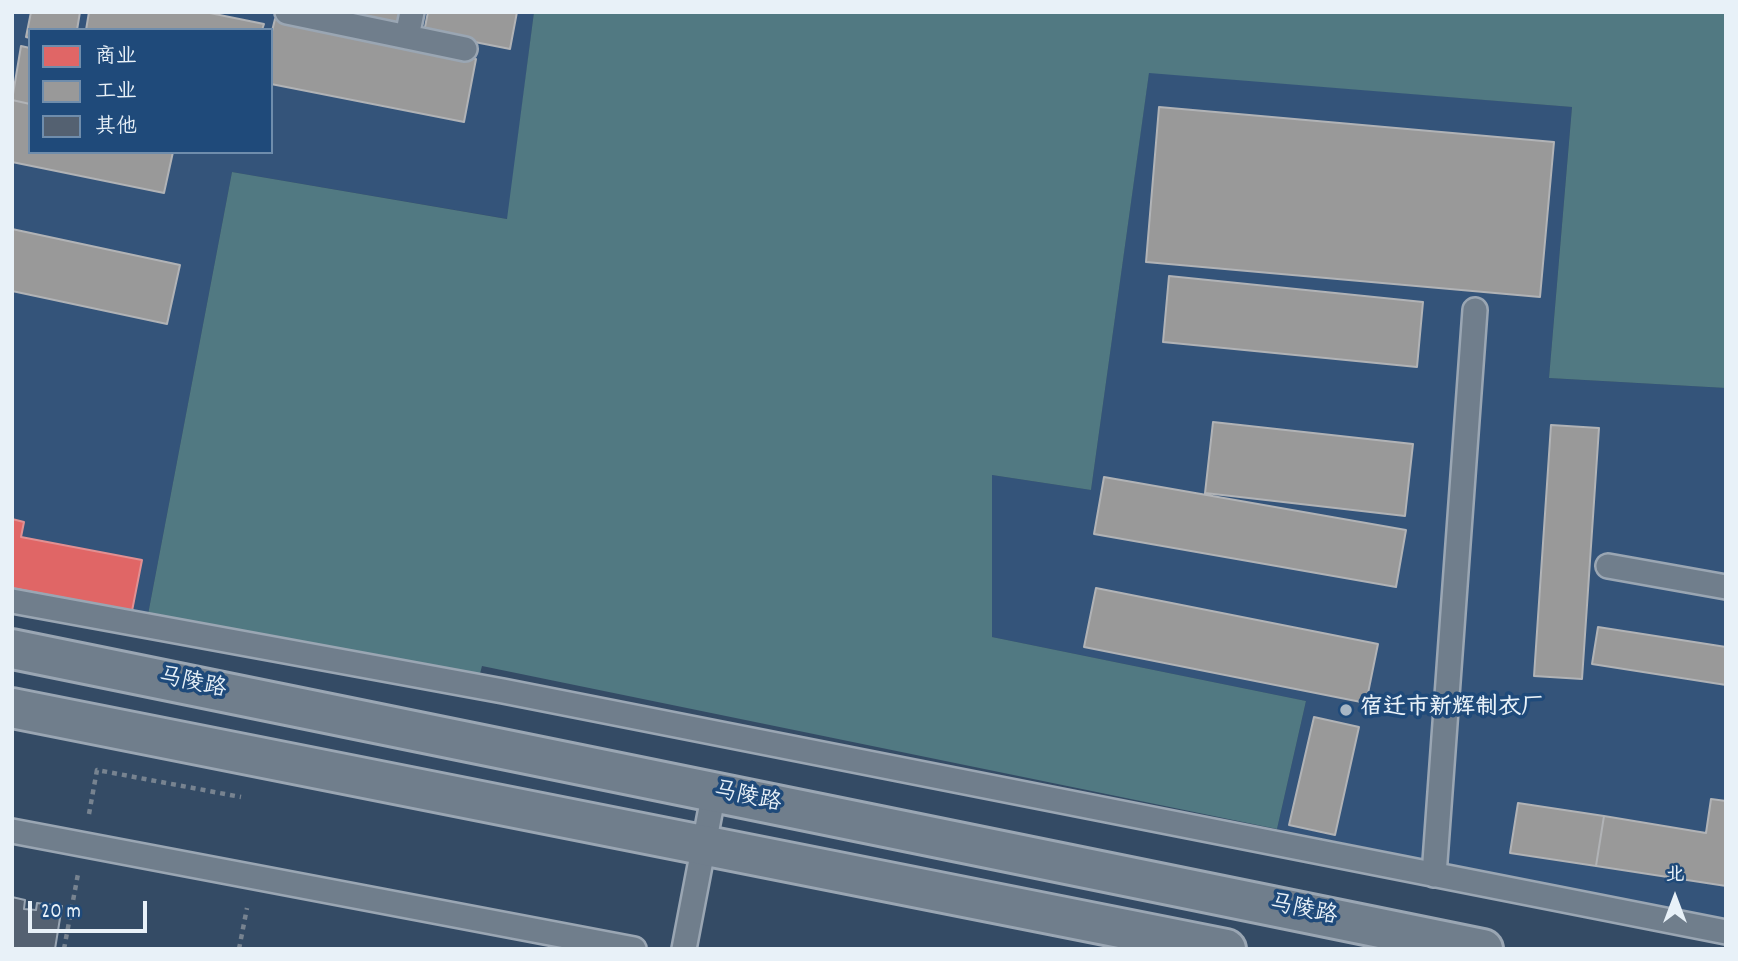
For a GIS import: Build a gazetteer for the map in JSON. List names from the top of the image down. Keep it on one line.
{"streets":{"street":["马陵路"]},"places":["宿迁市新辉制衣厂"],"legend":["商业","工业","其他"],"scale_bar":"20 m","north":"top"}
